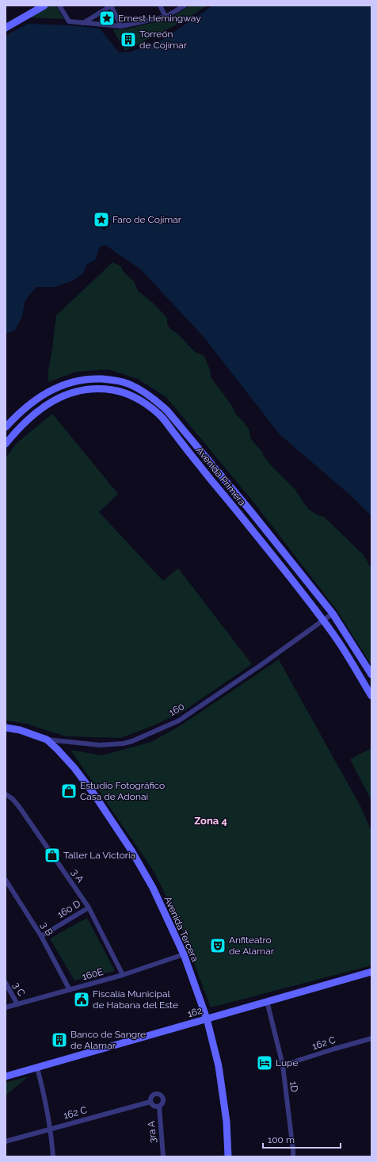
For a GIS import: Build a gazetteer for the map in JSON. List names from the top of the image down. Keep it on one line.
{"streets":{"street":["Avenida Primera","160","3 A","160 D","3 B","Avenida Tercera","160E","3 C","162","162 C","1D","3ra A"]},"crossings":[["Avenida Primera","160"],["160","Avenida Tercera"],["3 A","160 D"],["3 A","160E"],["160 D","3 B"],["3 B","160E"],["Avenida Tercera","160E"],["Avenida Tercera","162"],["160E","3 C"],["162","1D"],["162 C","1D"],["162 C","3ra A"]],"districts":["Zona 4"],"places":{"place":["Ernest Hemingway","Faro de Cojímar"],"building":["Torreón de Cojímar","Banco de Sangre de Alamar"],"shop":["Estudio Fotográfico Casa de Adonai","Taller La Victoria"],"theatre":["Anfiteatro de Alamar"],"public building":["Fiscalía Municipal de Habana del Este"],"hotel":["Lupe"]},"scale_bar":"100 m"}
